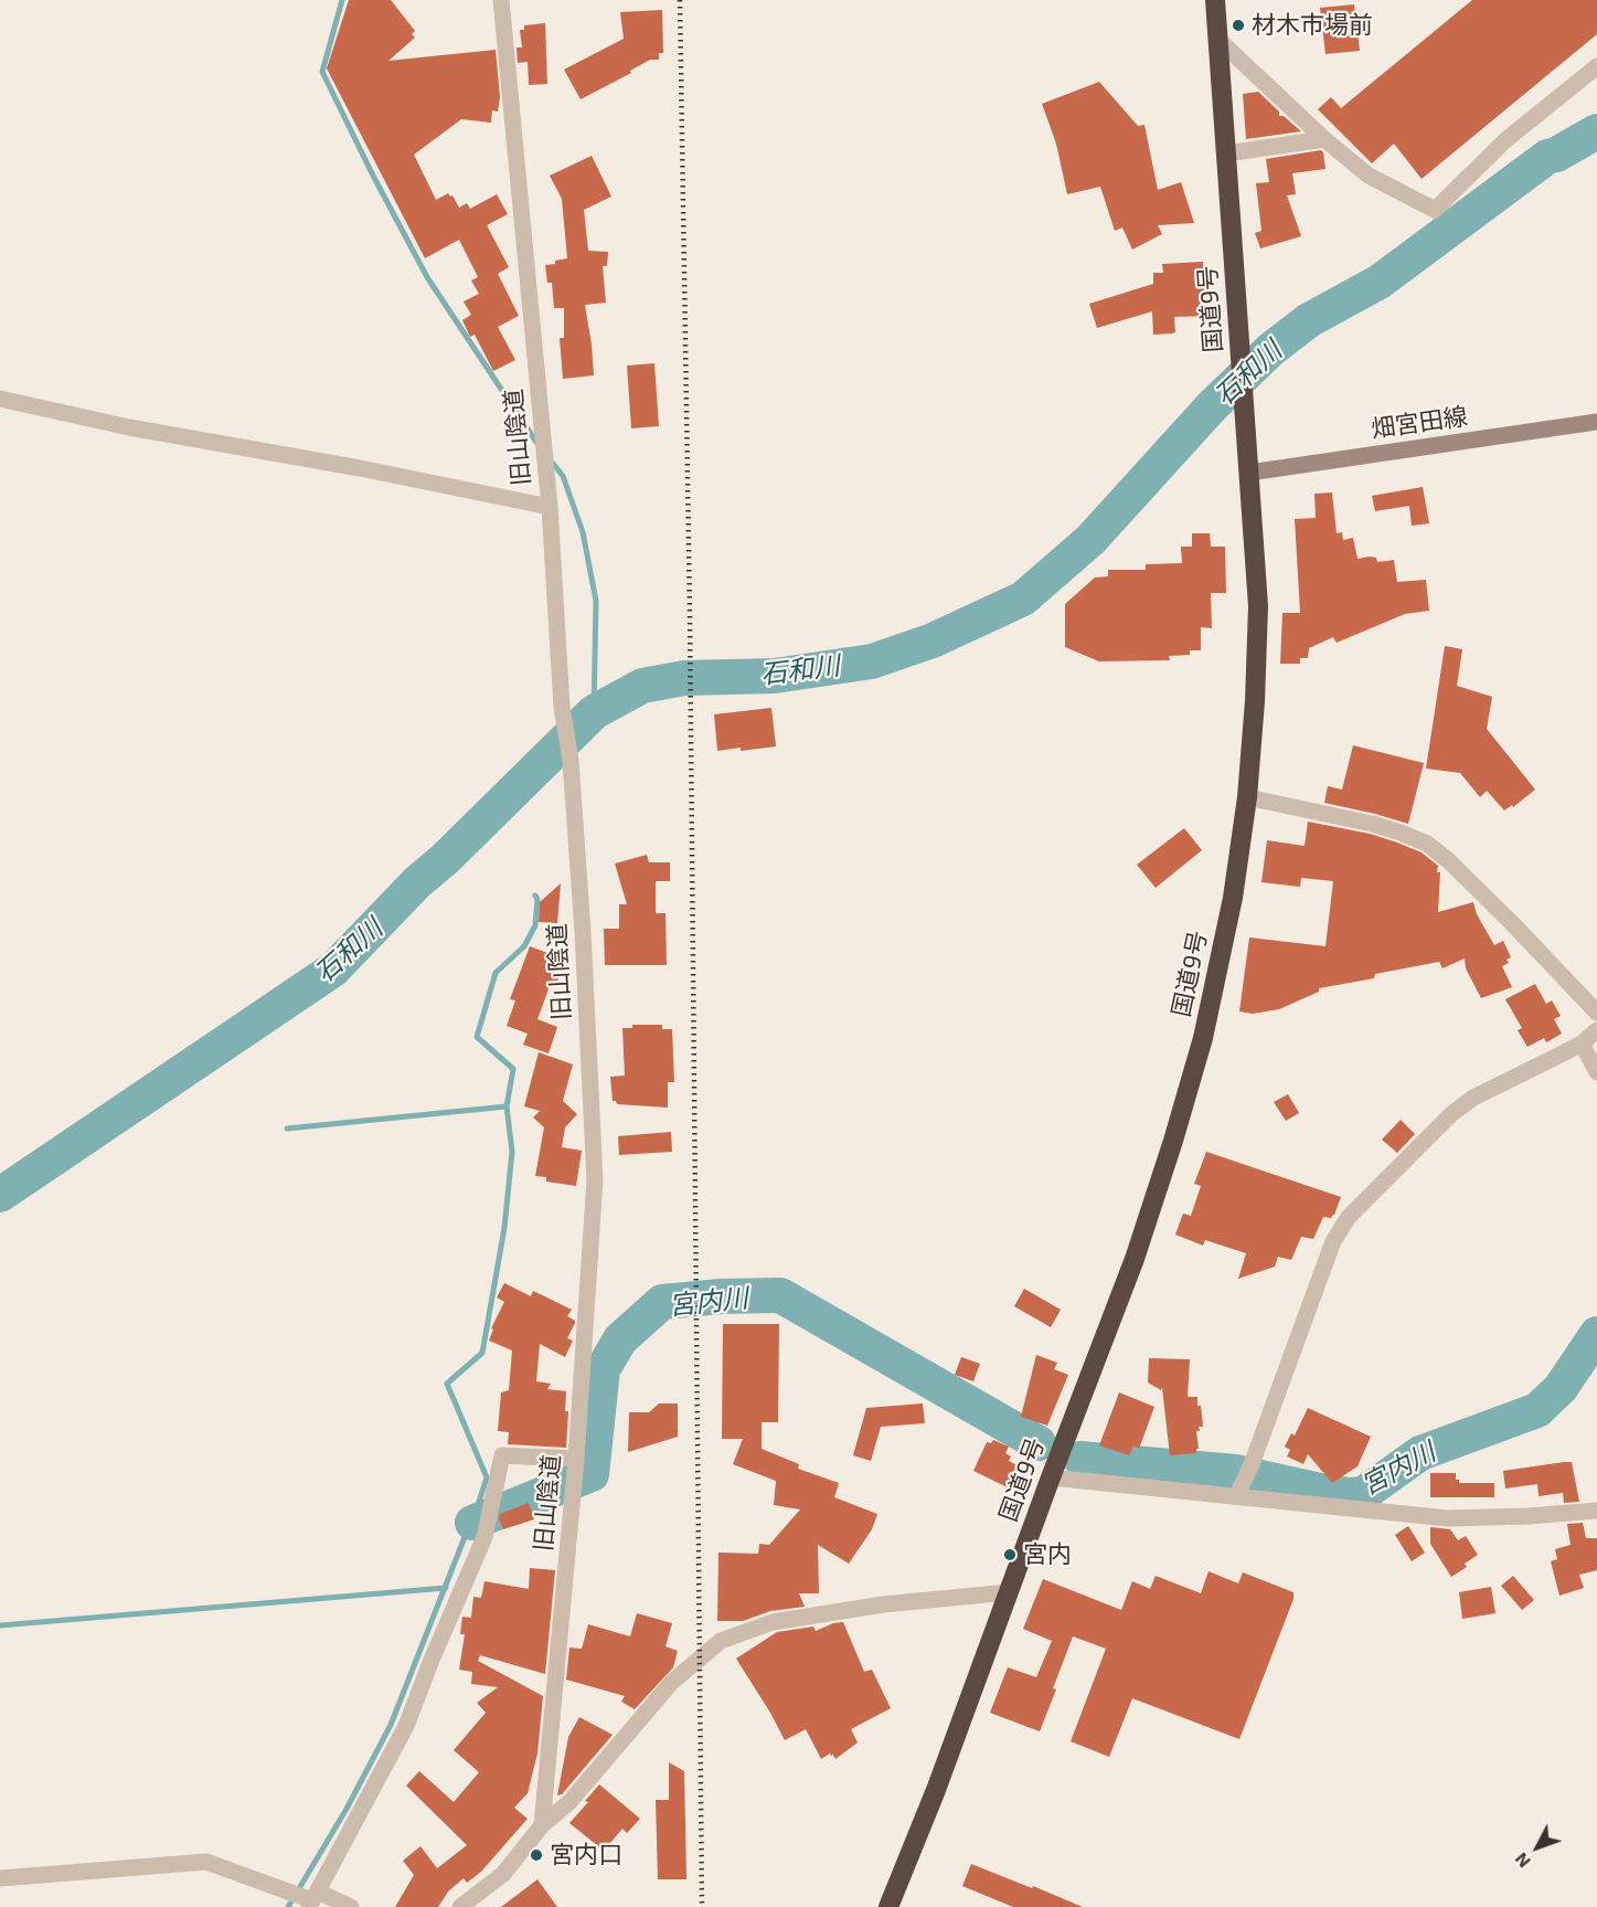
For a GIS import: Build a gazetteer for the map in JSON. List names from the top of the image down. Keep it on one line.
{"streets":{"highway":["国道9号"],"main road":["畑宮田線"],"street":["旧山陰道"]},"crossings":[["国道9号","畑宮田線"]],"water":["石和川","宮内川"],"places":["材木市場前","宮内","宮内口"],"north":"bottom left"}
